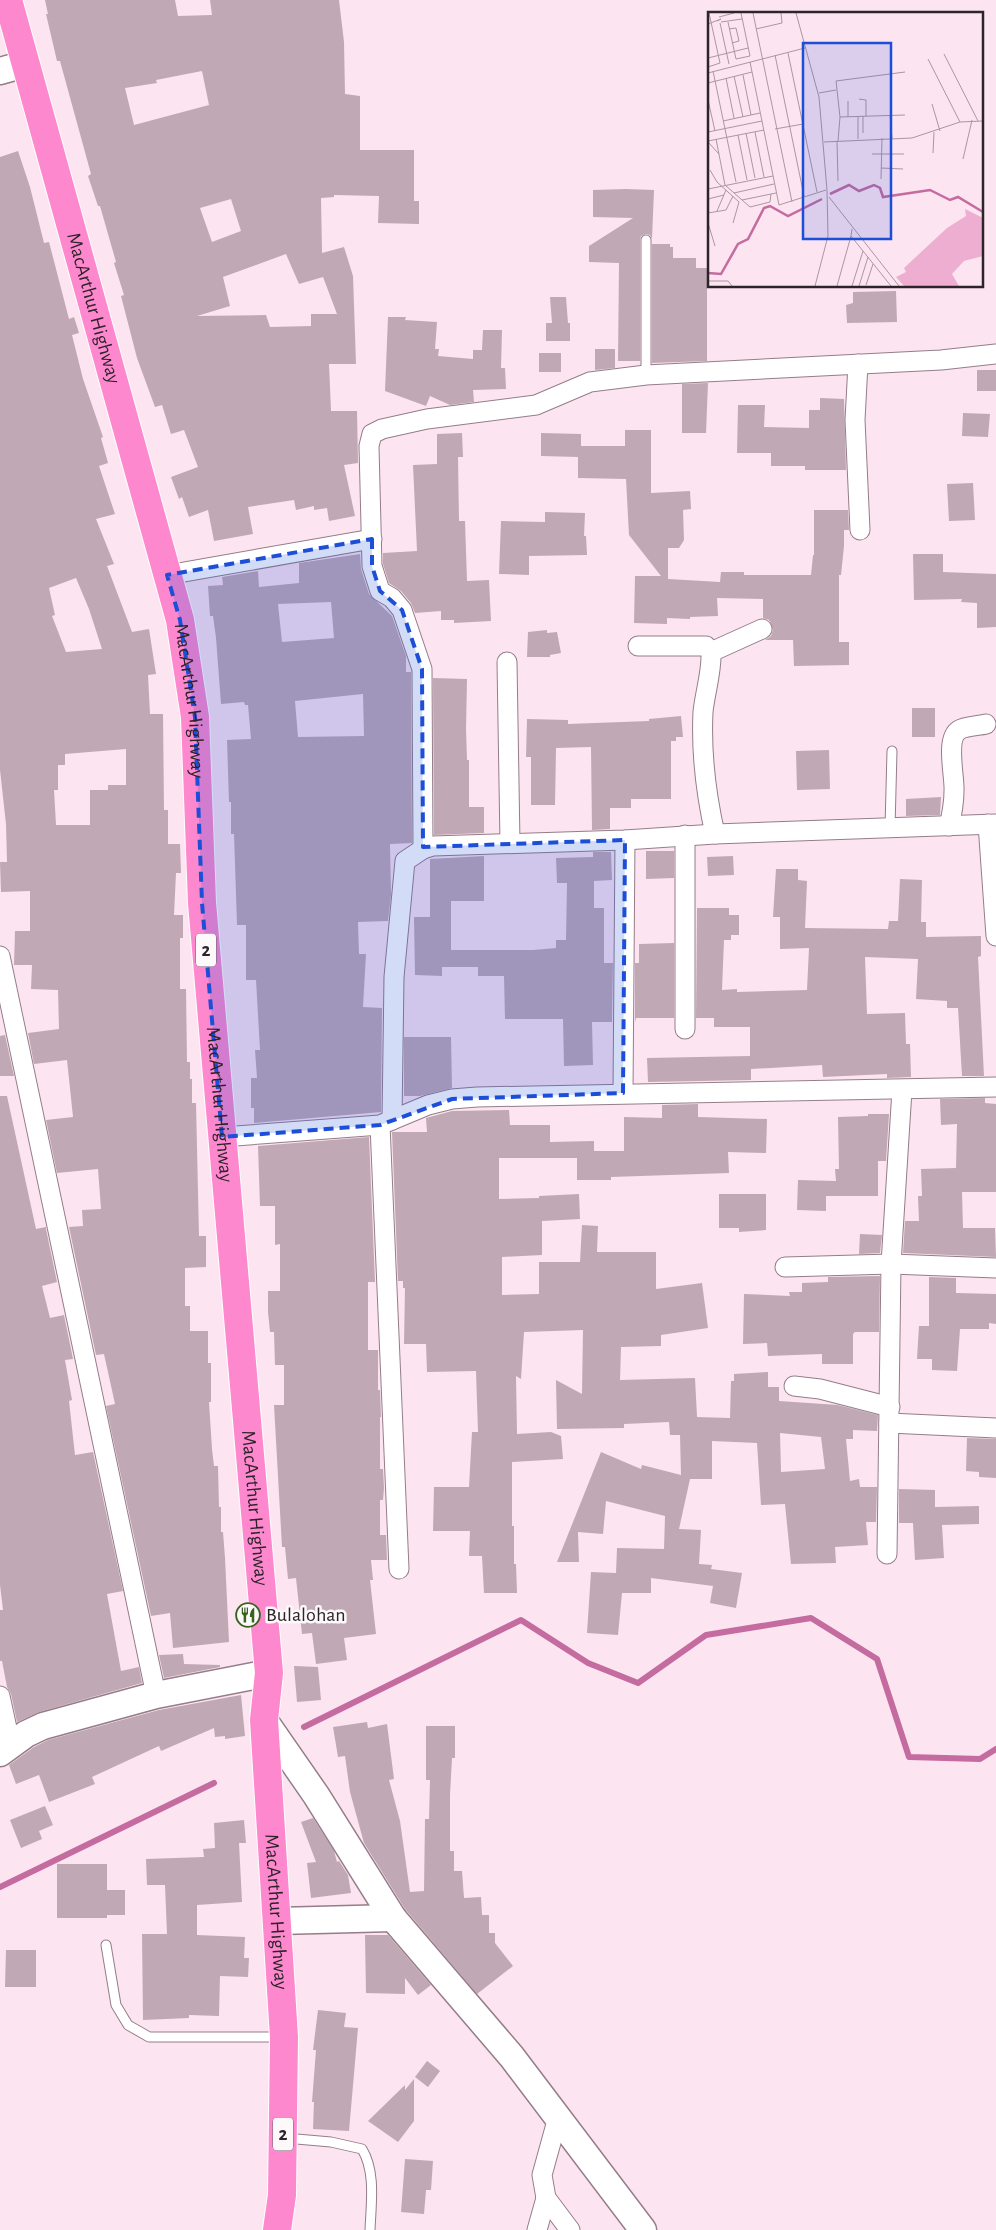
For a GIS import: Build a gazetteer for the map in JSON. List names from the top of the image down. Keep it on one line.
{"streets":{"highway":["MacArthur Highway","2"]},"places":{"restaurant":["Bulalohan"]}}
